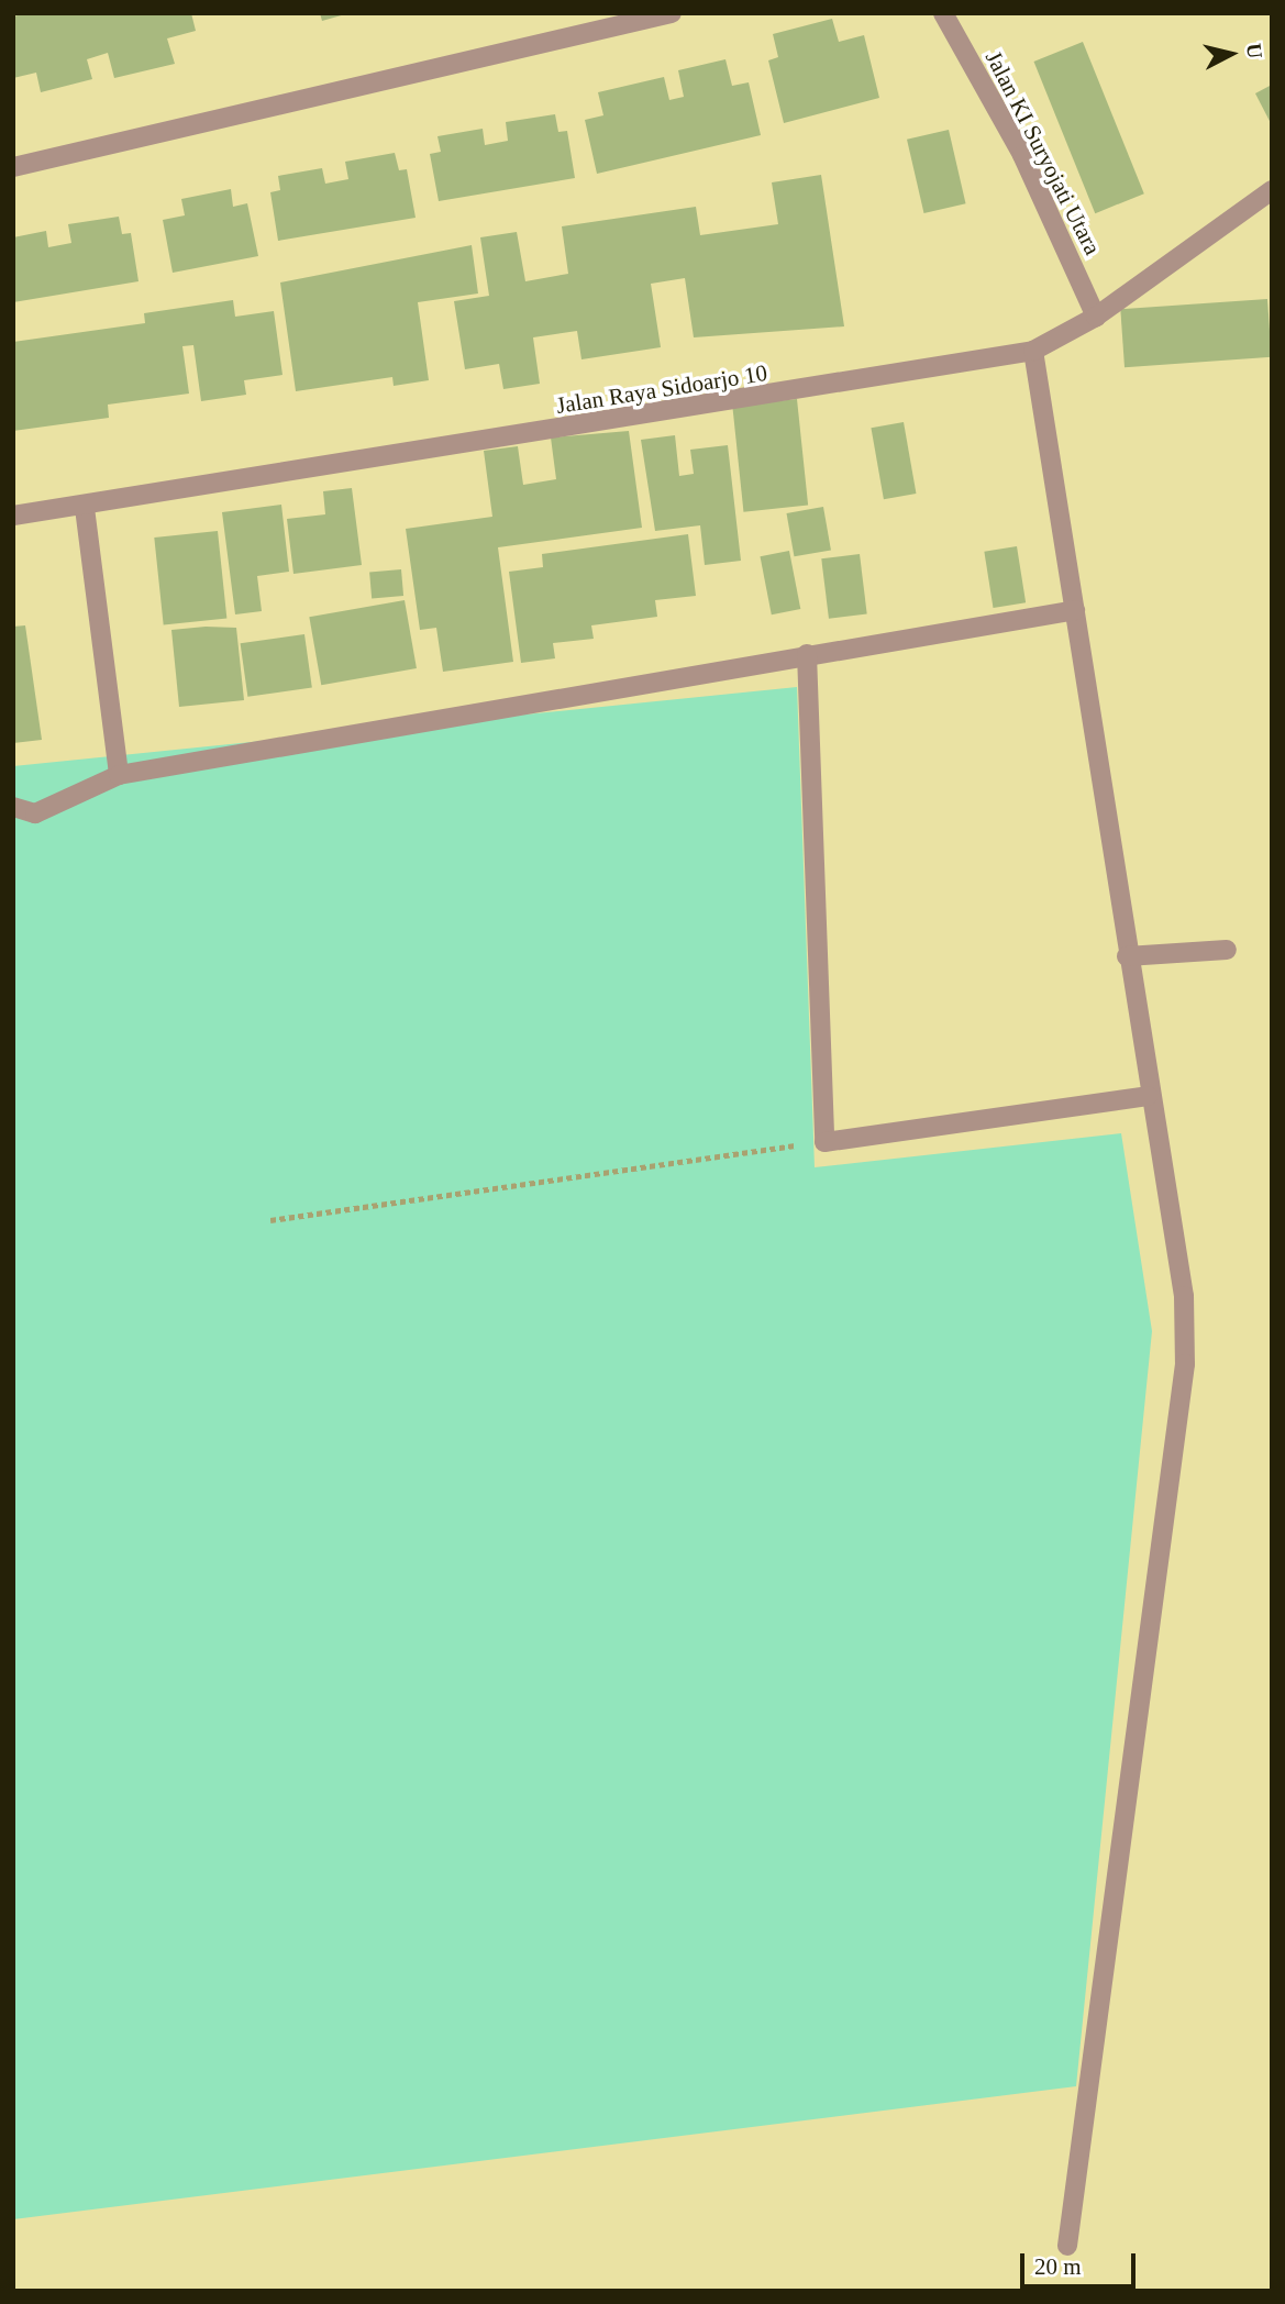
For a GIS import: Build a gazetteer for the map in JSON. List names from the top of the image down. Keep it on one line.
{"streets":{"street":["Jalan KI Suryojati Utara","Jalan Raya Sidoarjo 10"]},"crossings":[["Jalan KI Suryojati Utara","Jalan Raya Sidoarjo 10"]],"scale_bar":"20 m","north":"right"}
